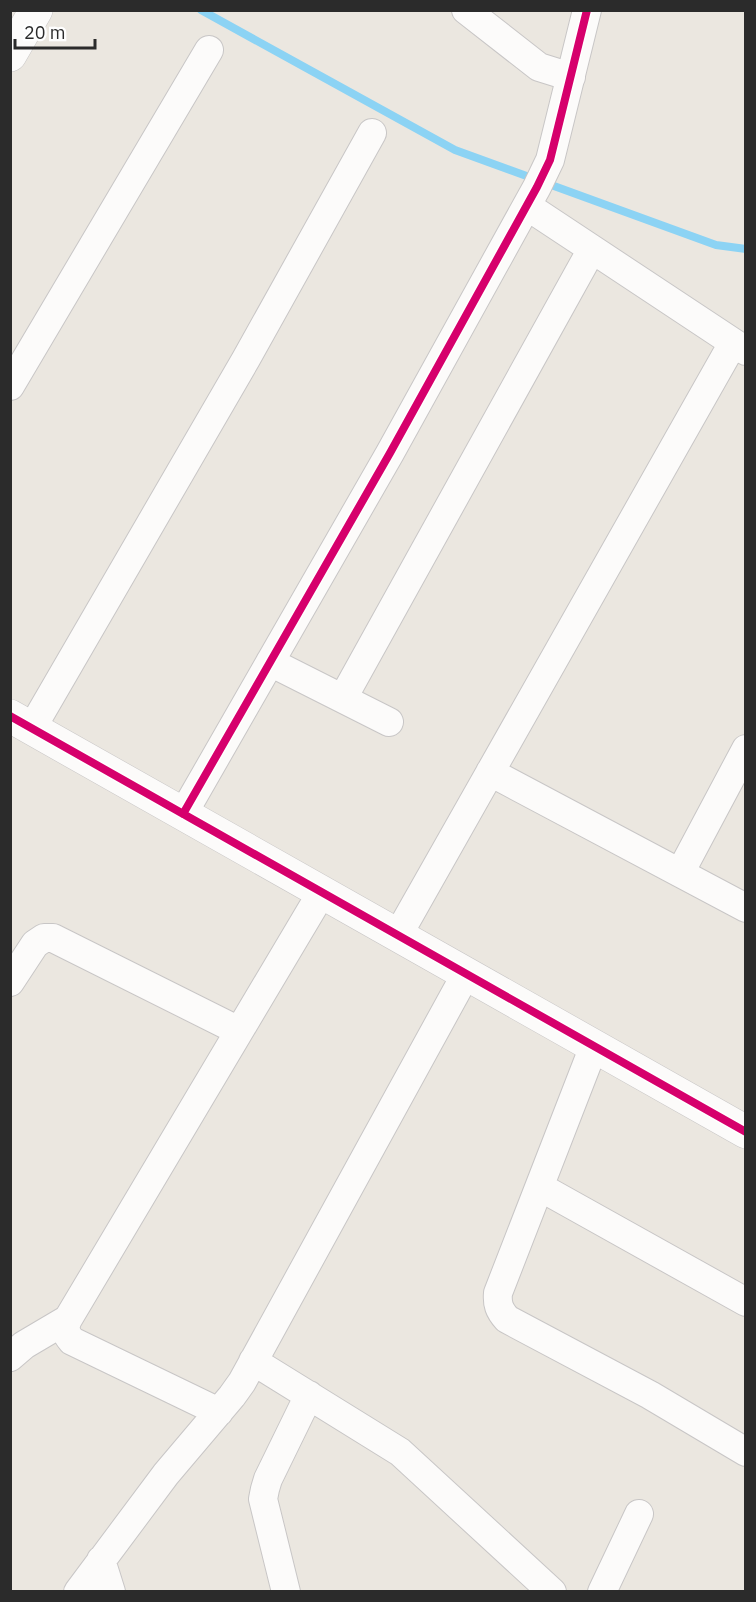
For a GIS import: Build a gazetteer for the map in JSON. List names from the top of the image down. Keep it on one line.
{"scale_bar":"20 m"}
